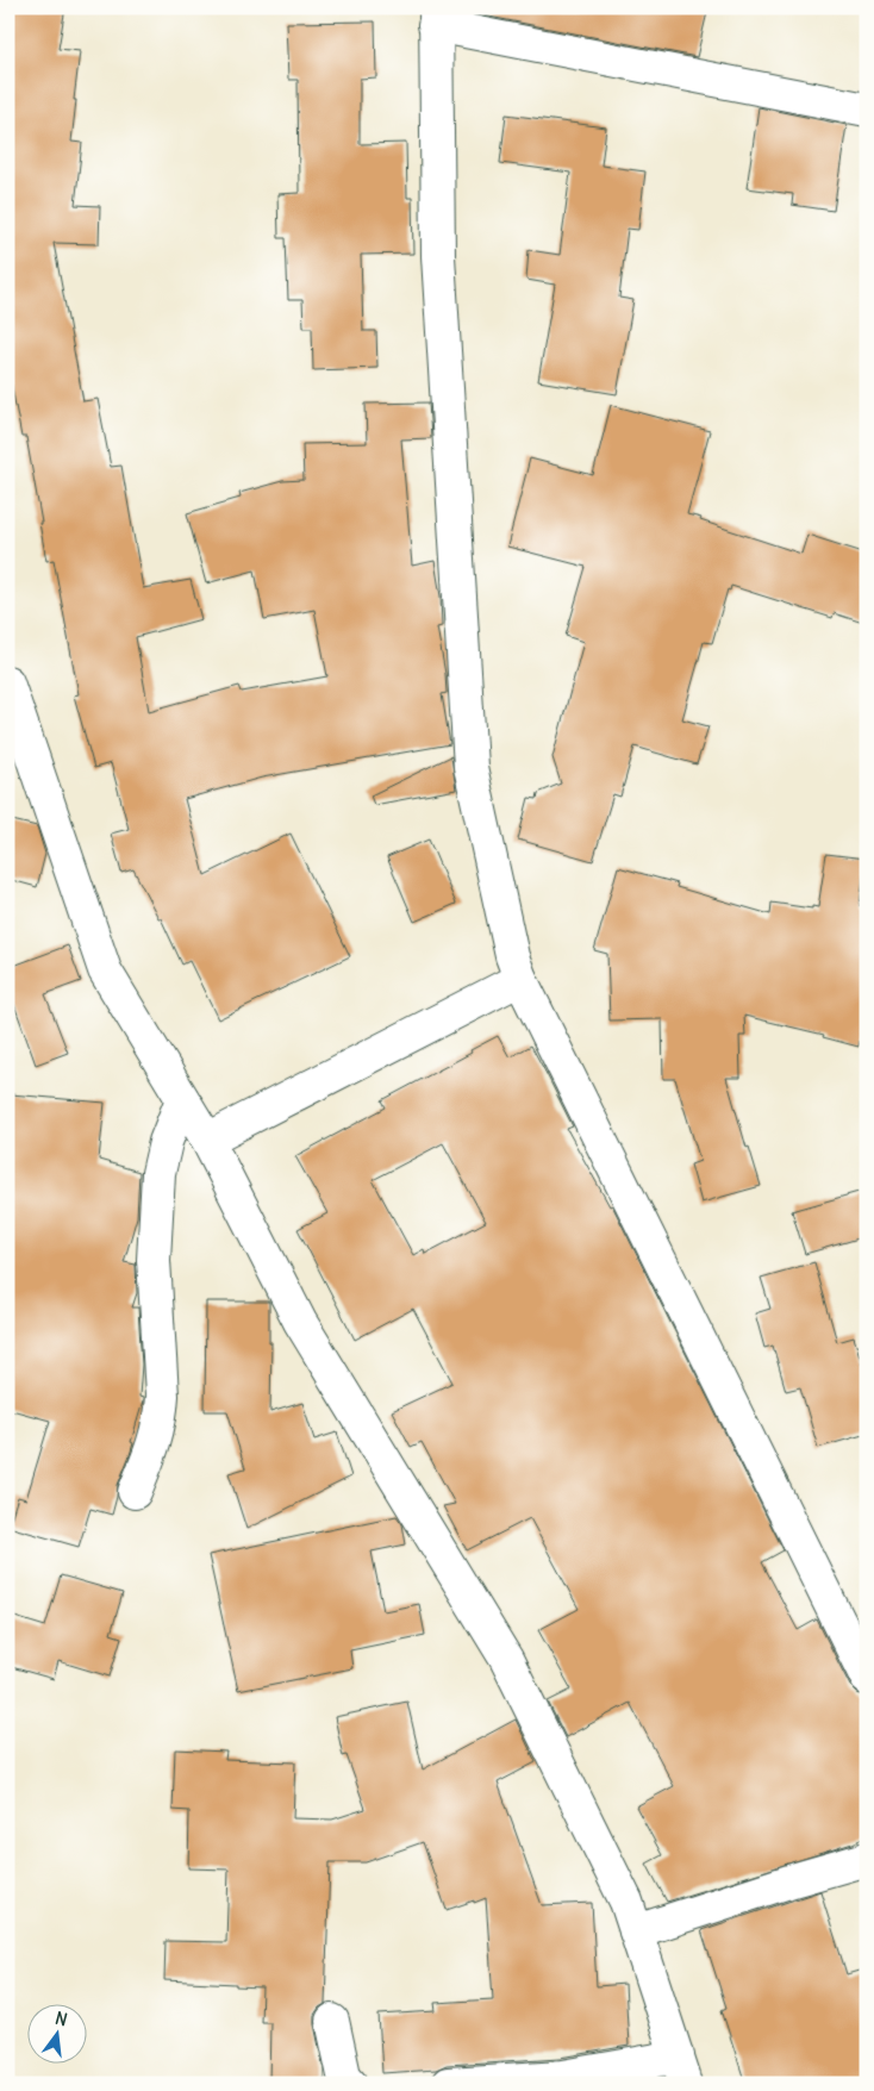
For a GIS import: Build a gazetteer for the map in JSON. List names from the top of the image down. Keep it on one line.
{"north":"top"}
